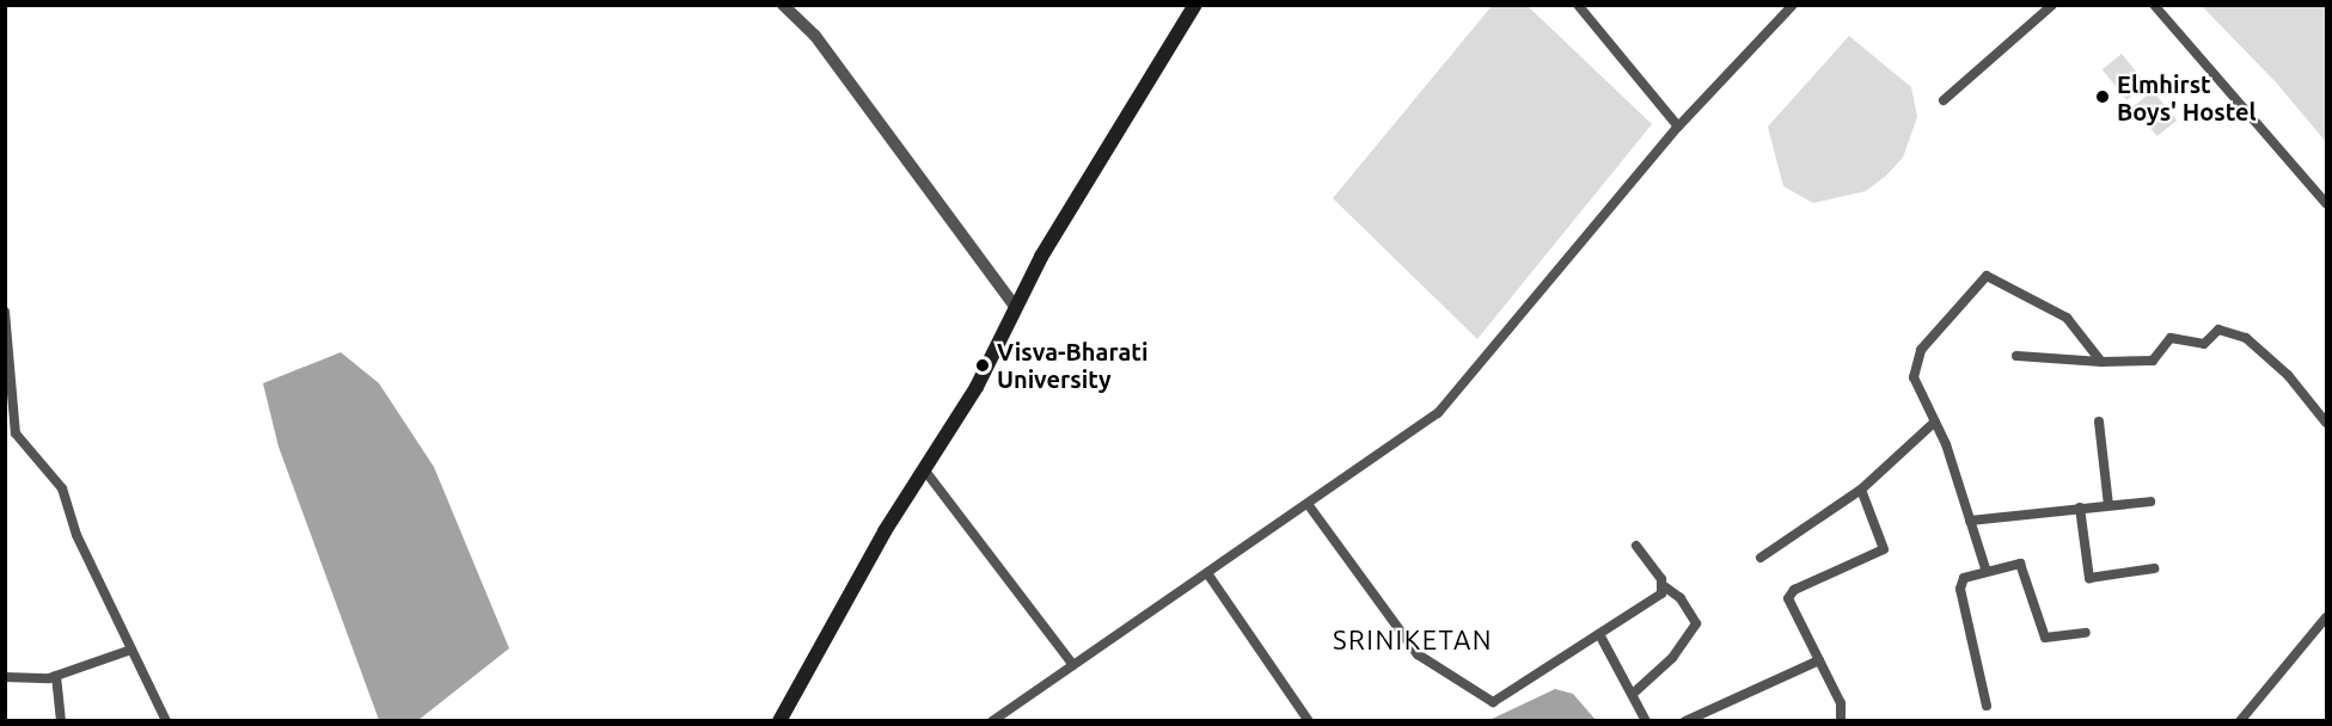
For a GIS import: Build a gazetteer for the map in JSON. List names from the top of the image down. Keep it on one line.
{"districts":["SRINIKETAN"],"places":["Elmhirst Boys' Hostel","Visva-Bharati University"]}
